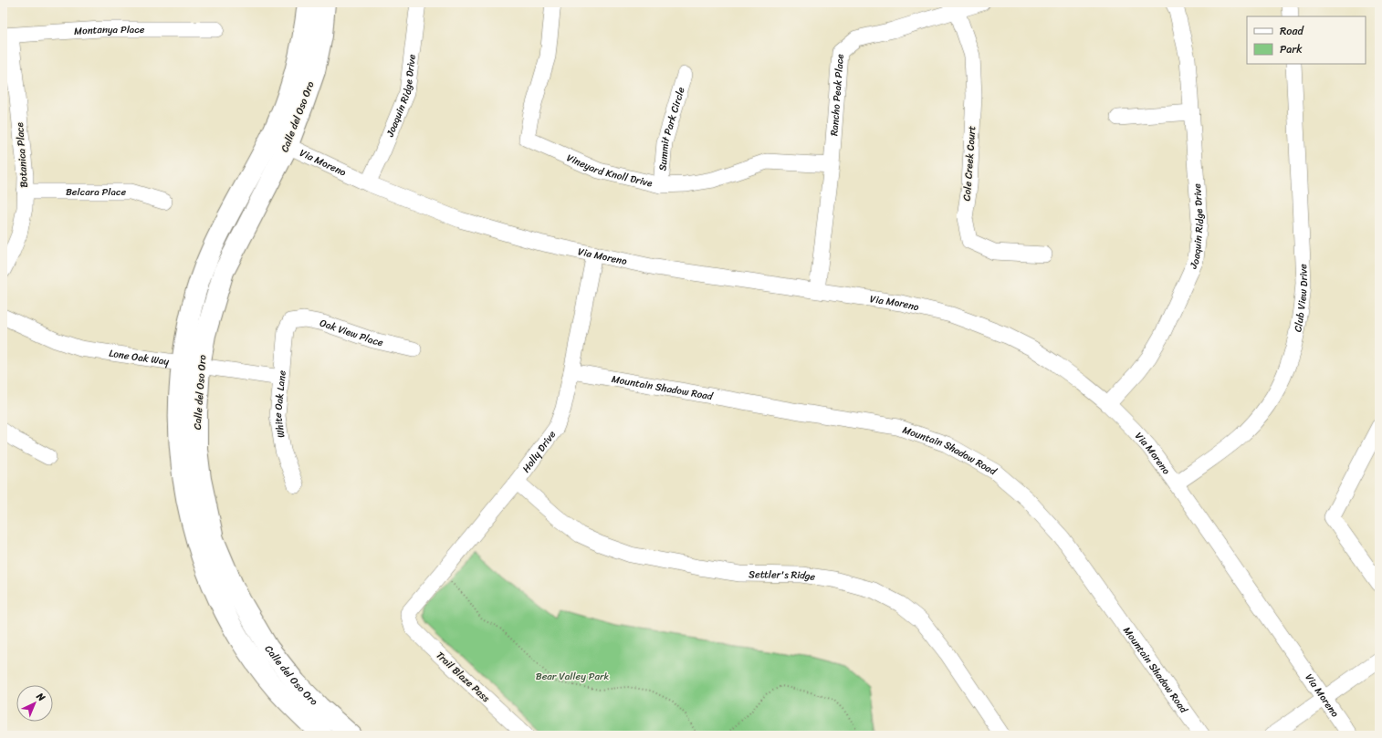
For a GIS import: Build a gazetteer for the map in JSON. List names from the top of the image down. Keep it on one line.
{"streets":{"main road":["Calle del Oso Oro"],"street":["Montanya Place","Joaquin Ridge Drive","Rancho Peak Place","Summit Park Circle","Botanica Place","Via Moreno","Cole Creek Court","Vineyard Knoll Drive","Belcara Place","Club View Drive","Oak View Place","Lone Oak Way","Mountain Shadow Road","White Oak Lane","Holly Drive","Settler's Ridge","Trail Blaze Pass"]},"crossings":[["Montanya Place","Botanica Place"],["Joaquin Ridge Drive","Via Moreno"],["Rancho Peak Place","Via Moreno"],["Rancho Peak Place","Cole Creek Court"],["Rancho Peak Place","Vineyard Knoll Drive"],["Calle del Oso Oro","Via Moreno"],["Calle del Oso Oro","Lone Oak Way"],["Summit Park Circle","Vineyard Knoll Drive"],["Botanica Place","Belcara Place"],["Via Moreno","Club View Drive"],["Via Moreno","Holly Drive"],["Oak View Place","White Oak Lane"],["Lone Oak Way","White Oak Lane"],["Mountain Shadow Road","Holly Drive"],["Holly Drive","Settler's Ridge"],["Holly Drive","Trail Blaze Pass"]],"parks":["Bear Valley Park"],"legend":["Road","Park"],"north":"top right"}
